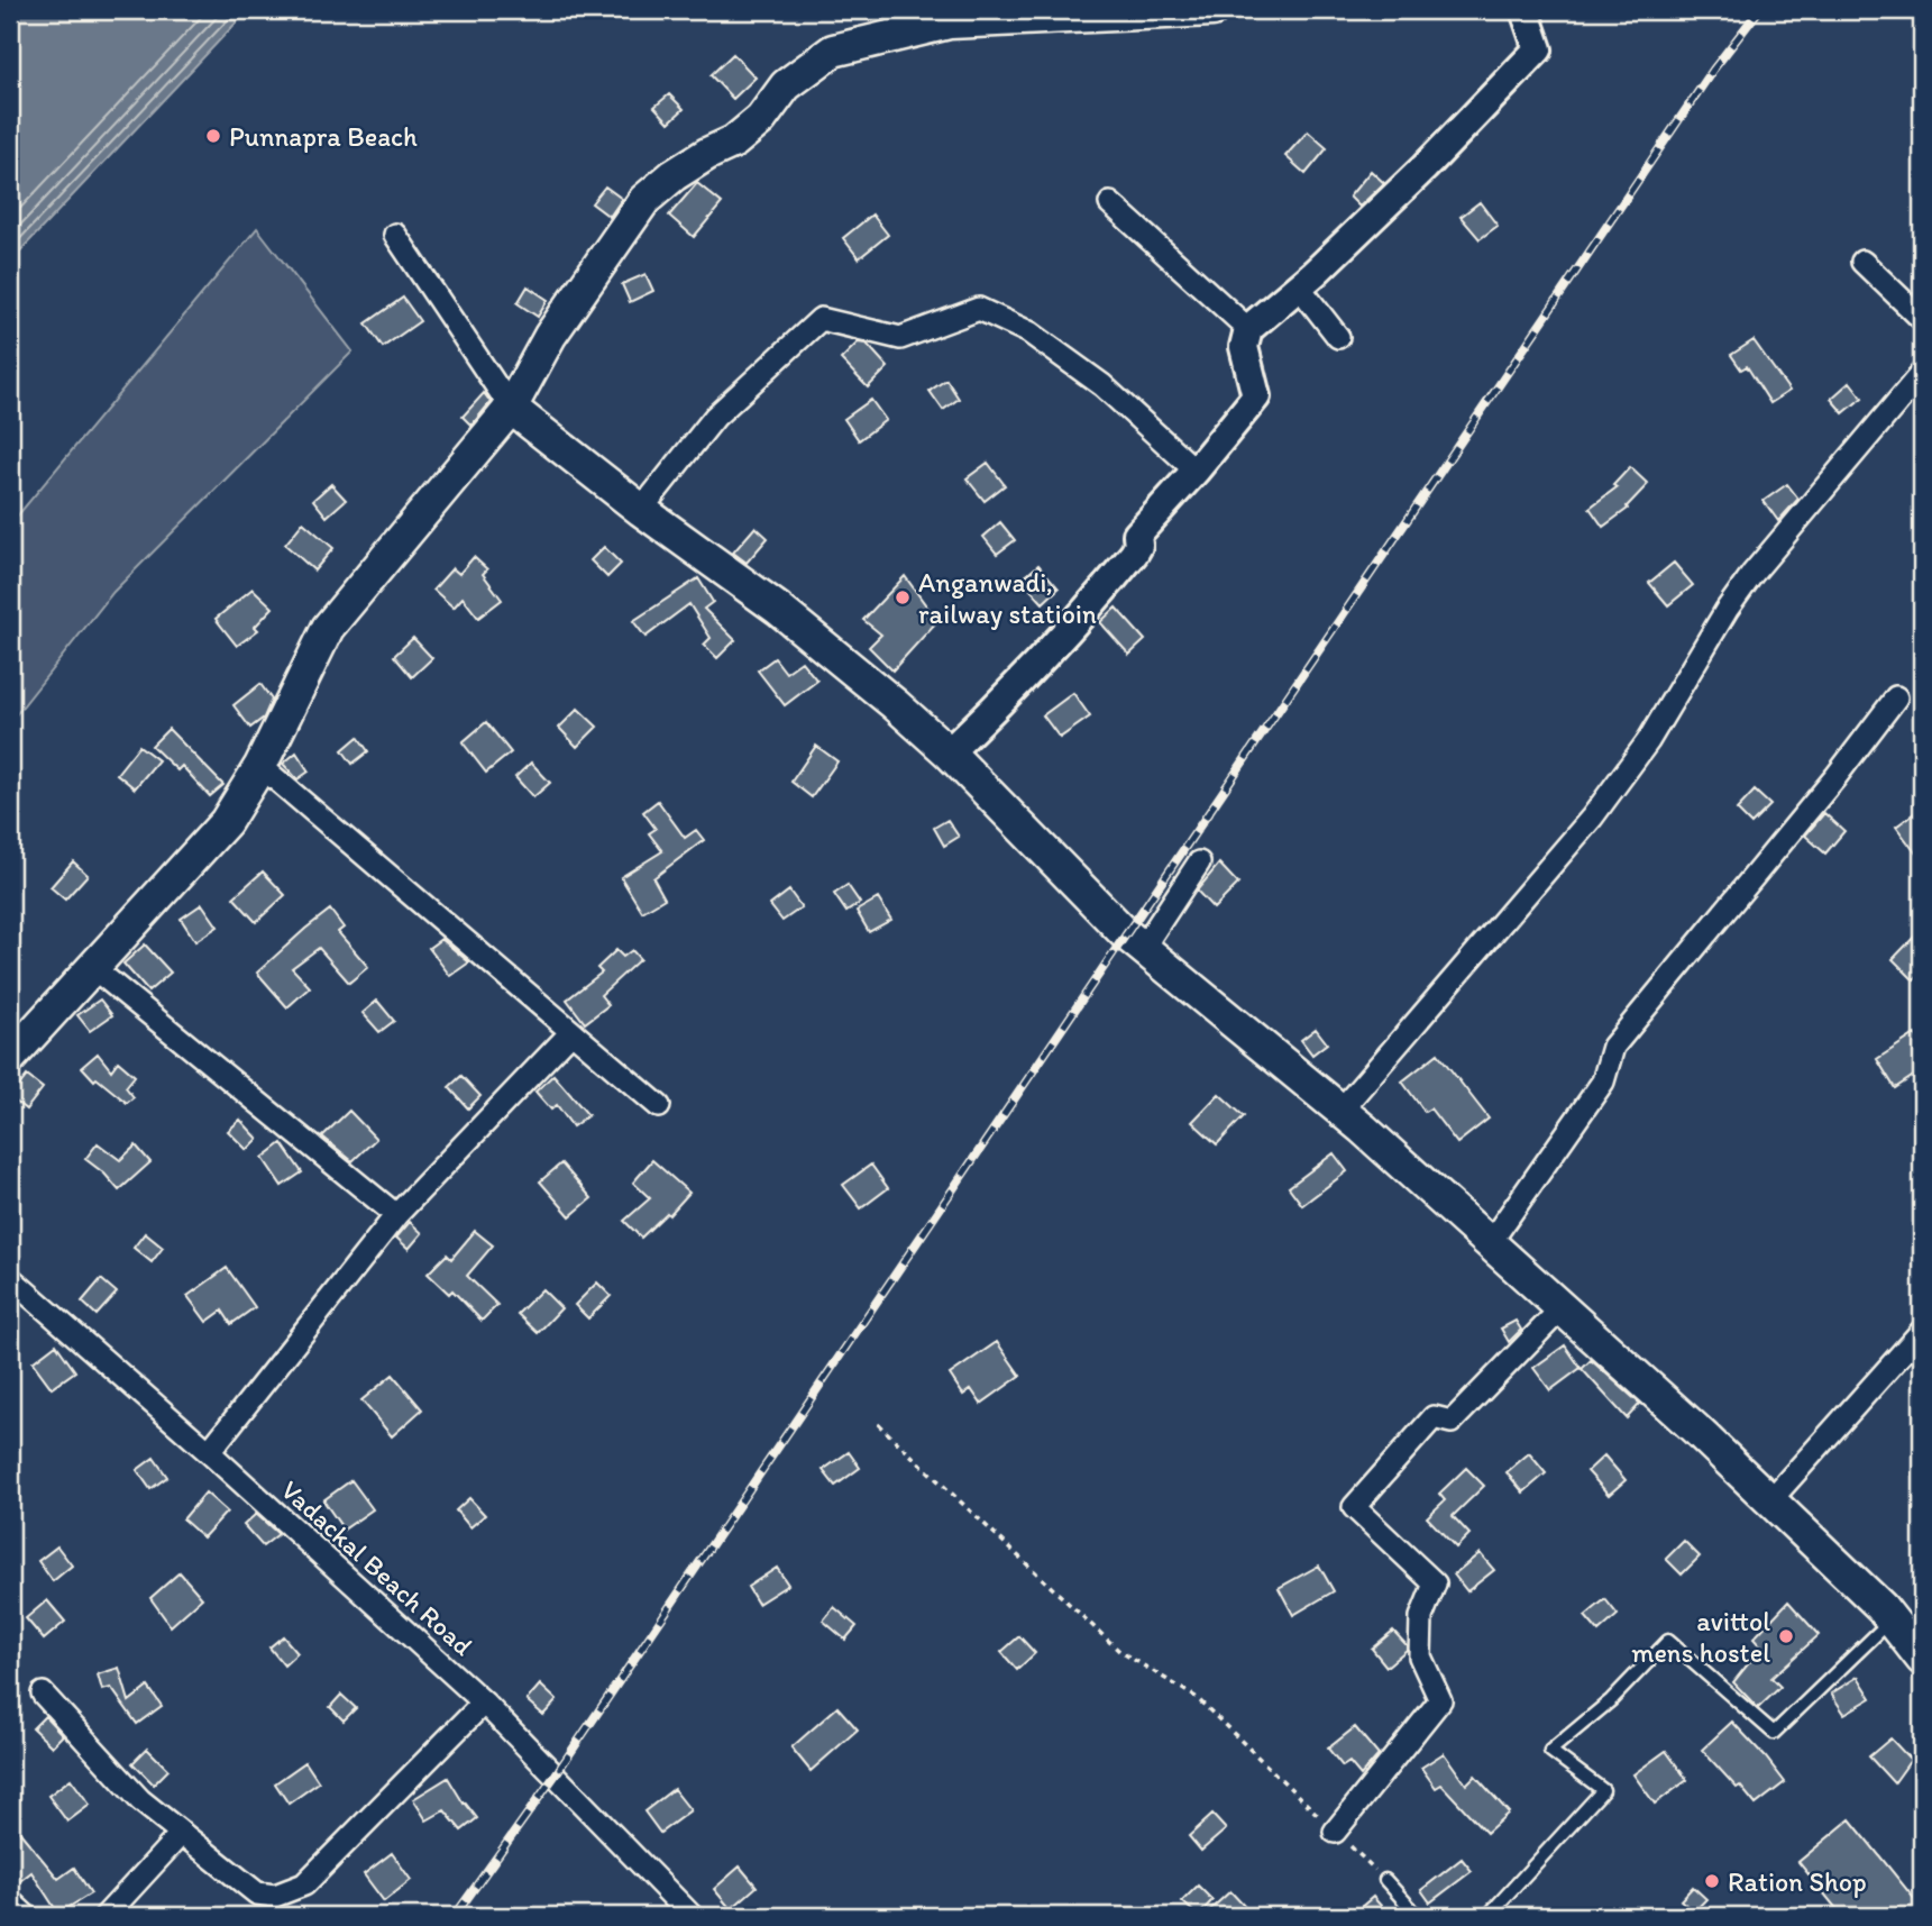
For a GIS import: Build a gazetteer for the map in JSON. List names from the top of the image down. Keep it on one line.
{"streets":{"street":["Vadackal Beach Road"]},"places":["Punnapra Beach","Anganwadi, railway statioin","avittol mens hostel","Ration Shop"]}
